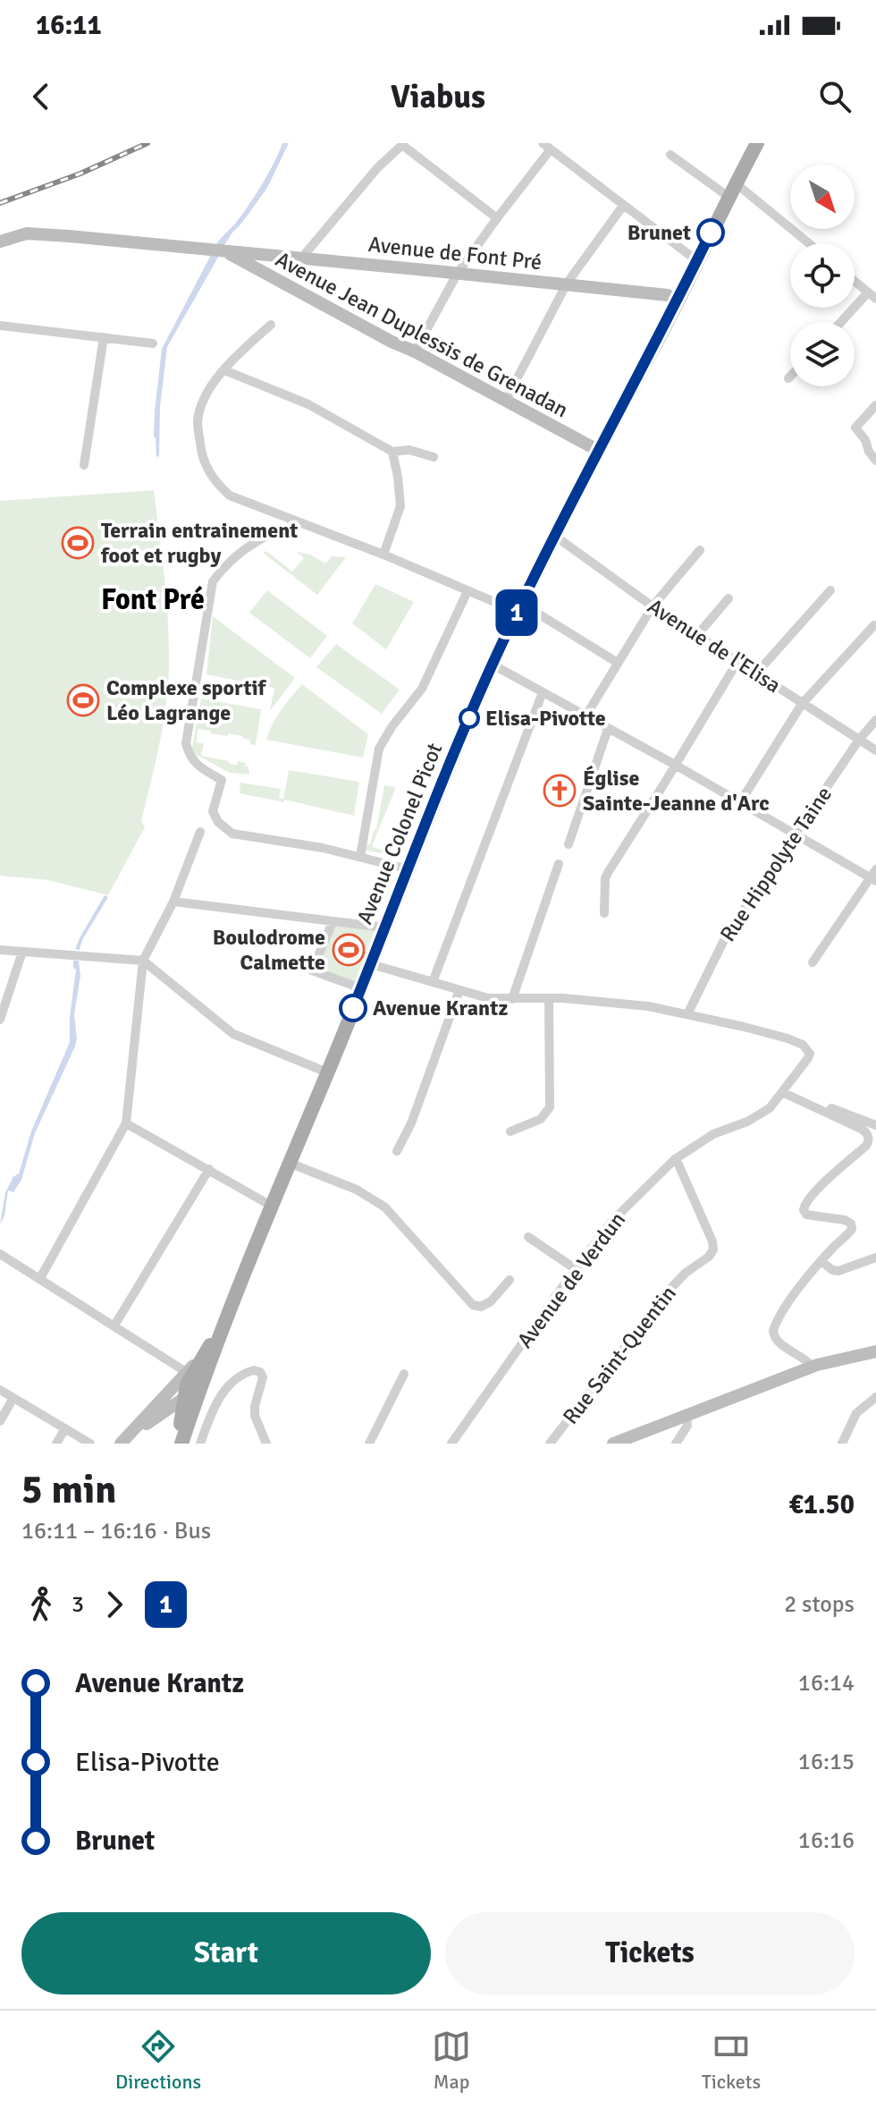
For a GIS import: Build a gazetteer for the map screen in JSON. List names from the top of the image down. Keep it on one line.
{"streets":{"main road":["Avenue de Font Pré","Avenue Jean Duplessis de Grenadan","Avenue Colonel Picot"],"street":["Avenue de l'Elisa","Rue Hippolyte Taine","Avenue de Verdun","Rue Saint-Quentin"]},"crossings":[["Avenue de Font Pré","Avenue Jean Duplessis de Grenadan"],["Avenue de Font Pré","Avenue Colonel Picot"],["Avenue Jean Duplessis de Grenadan","Avenue Colonel Picot"],["Avenue de l'Elisa","Avenue Colonel Picot"],["Avenue de l'Elisa","Rue Hippolyte Taine"],["Rue Hippolyte Taine","Avenue de Verdun"],["Avenue de Verdun","Rue Saint-Quentin"]],"districts":["Font Pré"],"places":{"other":["Brunet","Elisa-Pivotte","Avenue Krantz"],"sports":["Terrain entrainement foot et rugby","Complexe sportif Léo Lagrange","Boulodrome Calmette"],"church":["Église Sainte-Jeanne d'Arc"]},"lines":["bus line 1"],"north":"bottom right","page":{"status":"16:11","header":"Viabus","on_map":"1","heading":["5 min","16:11 – 16:16 · Bus","€1.50"],"legs":["3","1","2 stops"],"list":[{"name":"Avenue Krantz","value":"16:14"},{"name":"Elisa-Pivotte","value":"16:15"},{"name":"Brunet","value":"16:16"}],"buttons":["Start","Tickets"],"tabs":["Directions","Map","Tickets"]}}
